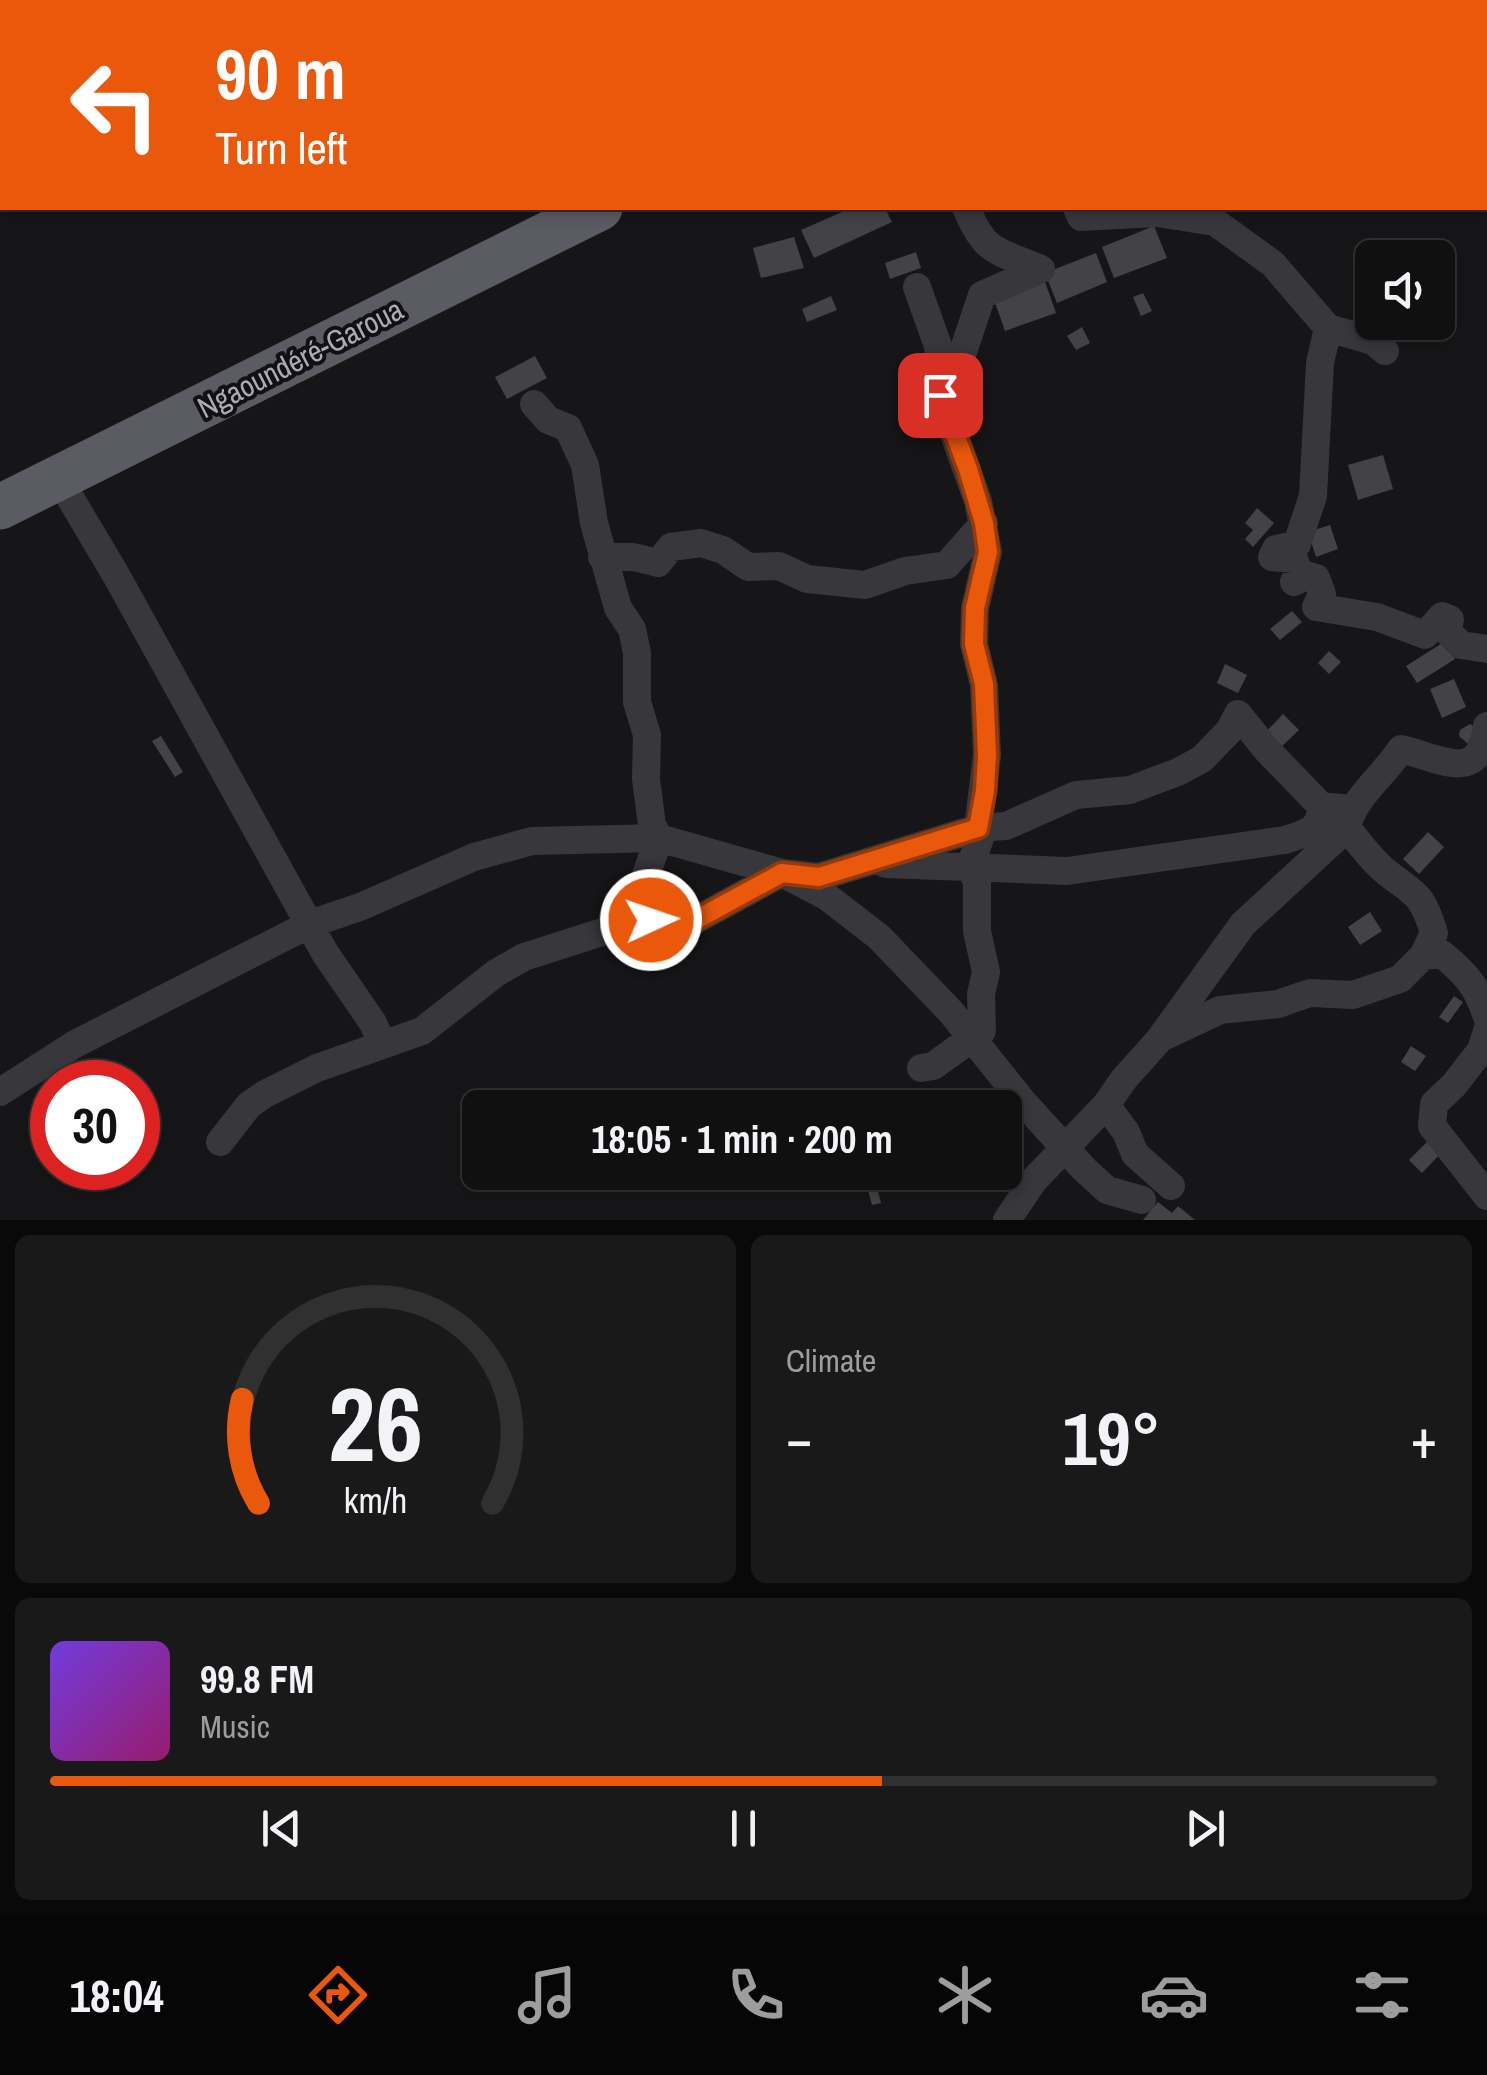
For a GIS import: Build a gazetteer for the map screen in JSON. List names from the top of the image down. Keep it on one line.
{"streets":{"highway":["Ngaoundéré-Garoua"]},"page":{"turn":["90 m","Turn left"],"limit":"30","trip":"18:05 · 1 min · 200 m","tile":"Climate","heat":["−","19°","+"],"song":["99.8 FM","Music"],"tabs":"18:04","gauge":["26","km/h"]}}
